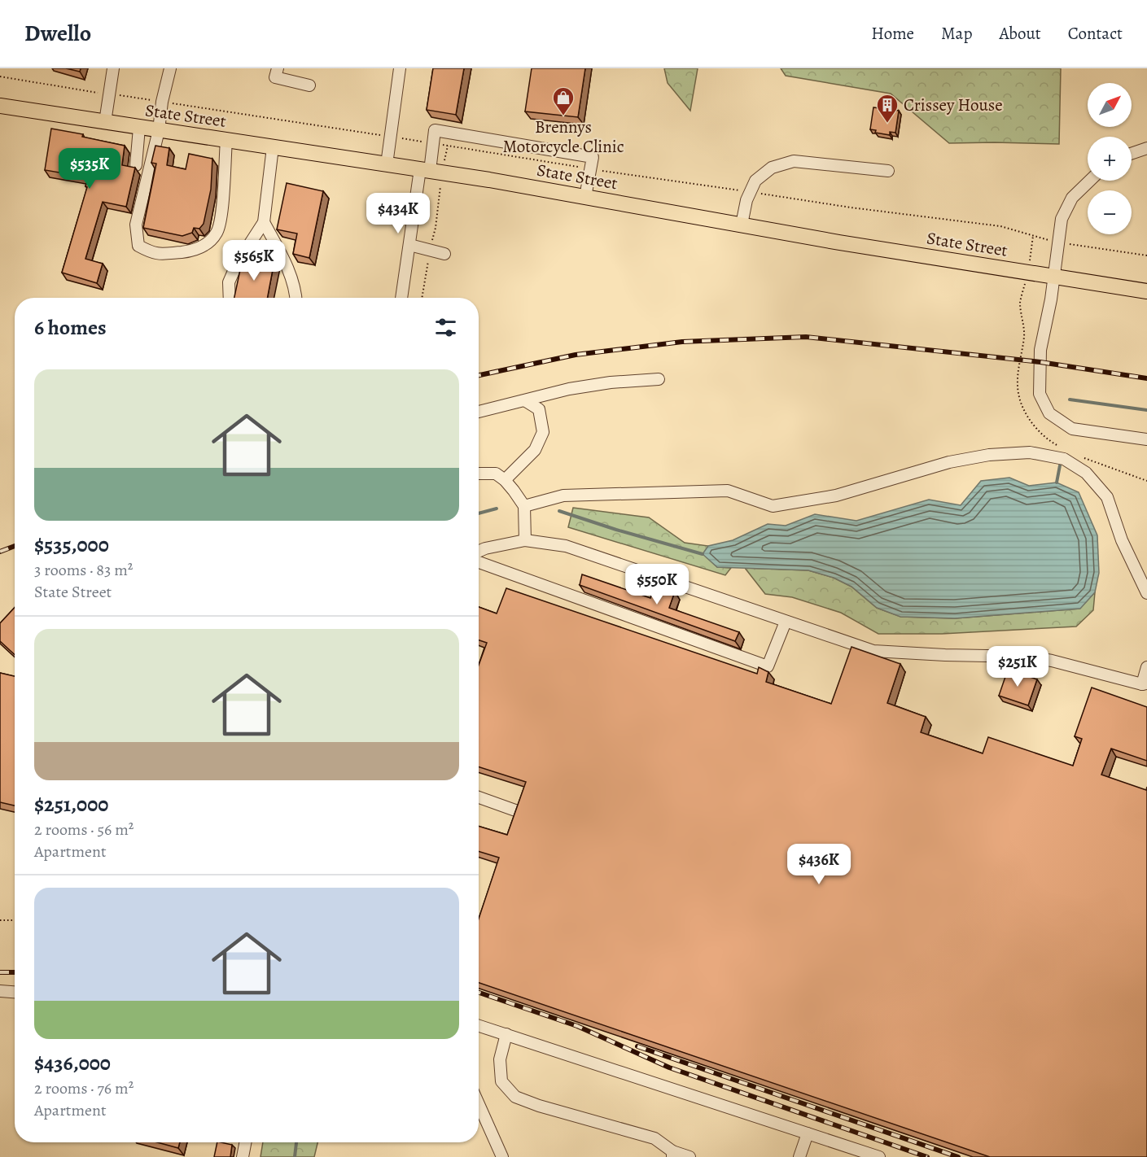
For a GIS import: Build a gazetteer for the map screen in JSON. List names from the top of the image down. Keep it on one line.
{"streets":{"main road":["State Street"]},"places":{"shop":["Brennys Motorcycle Clinic"],"building":["Crissey House"]},"north":"top right","page":{"header":"Dwello","nav":["Home","Map","About","Contact"],"map_buttons":["+","−"],"price":["$535K","$434K","$565K","$550K","$251K","$436K"],"heading":"6 homes","list":[{"name":"$535,000","note":"3 rooms · 83 m² · State Street"},{"name":"$251,000","note":"2 rooms · 56 m² · Apartment"},{"name":"$436,000","note":"2 rooms · 76 m² · Apartment"}]}}
